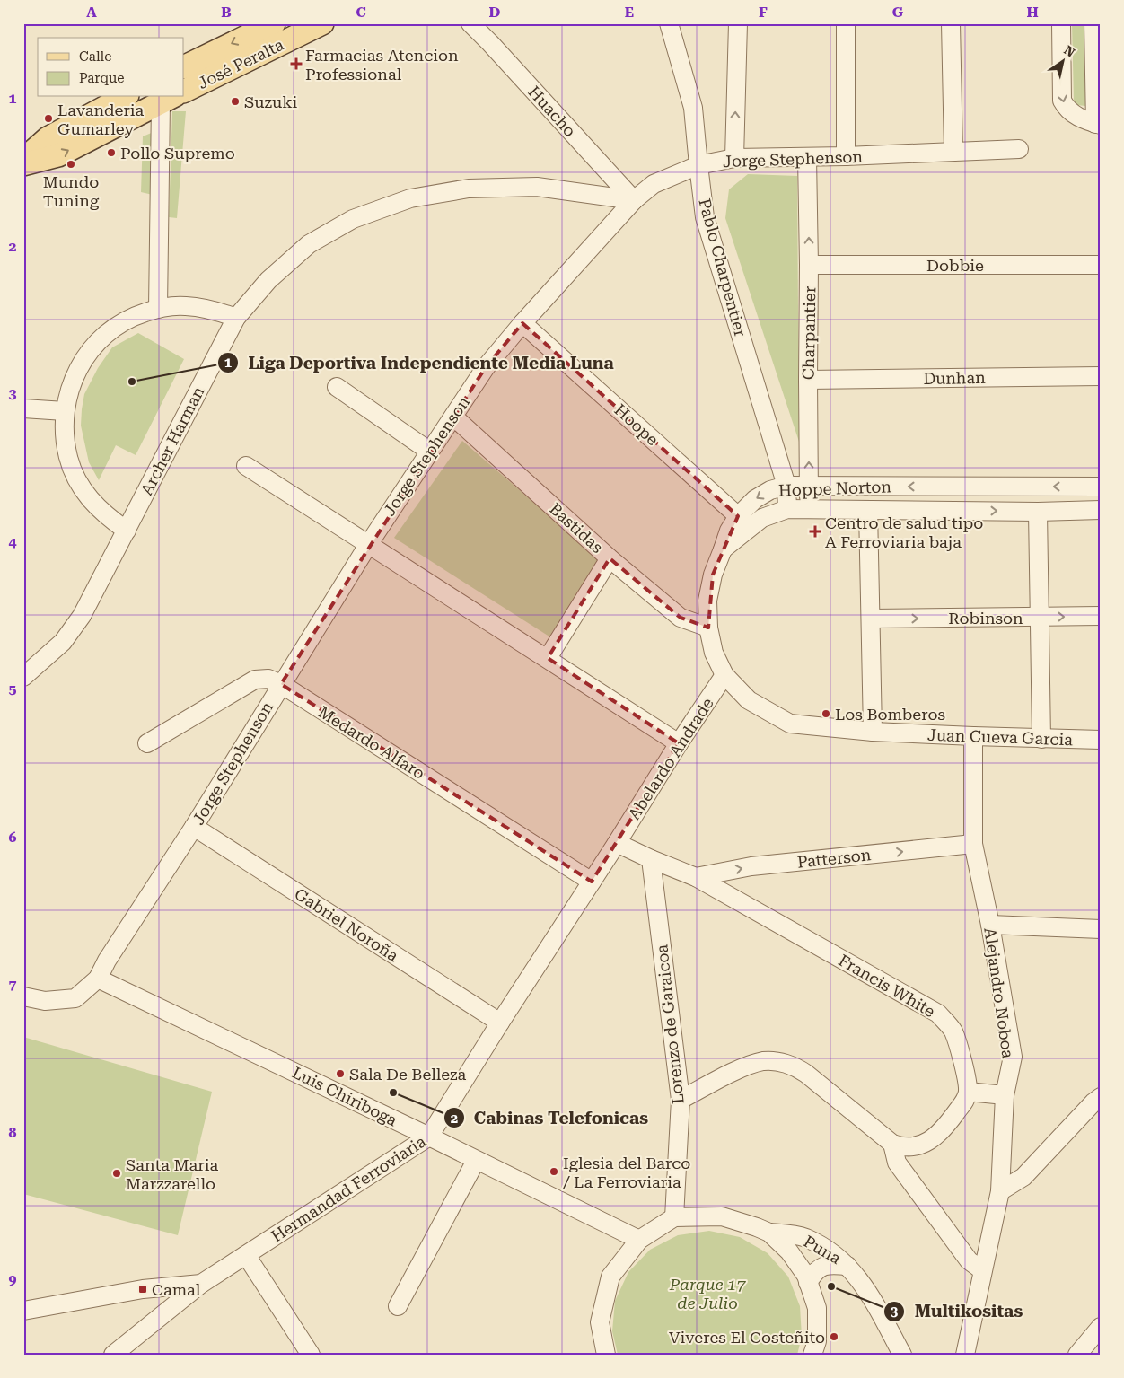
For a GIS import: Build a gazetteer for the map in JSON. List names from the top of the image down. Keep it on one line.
{"streets":{"main road":["José Peralta"],"street":["Huacho","Jorge Stephenson","Dobbie","Pablo Charpentier","Charpantier","Dunhan","Hoope","Archer Harman","Hoppe Norton","Bastidas","Robinson","Juan Cueva Garcia","Medardo Alfaro","Abelardo Andrade","Patterson","Gabriel Noroña","Francis White","Alejandro Noboa","Lorenzo de Garaicoa","Luis Chiriboga","Hermandad Ferroviaria","Puna"]},"crossings":[["Huacho","Jorge Stephenson"],["Huacho","Archer Harman"],["Jorge Stephenson","Pablo Charpentier"],["Jorge Stephenson","Charpantier"],["Jorge Stephenson","Hoope"],["Jorge Stephenson","Archer Harman"],["Jorge Stephenson","Bastidas"],["Jorge Stephenson","Medardo Alfaro"],["Jorge Stephenson","Gabriel Noroña"],["Jorge Stephenson","Luis Chiriboga"],["Dobbie","Charpantier"],["Pablo Charpentier","Hoppe Norton"],["Charpantier","Dunhan"],["Charpantier","Hoppe Norton"],["Hoope","Hoppe Norton"],["Hoppe Norton","Juan Cueva Garcia"],["Bastidas","Juan Cueva Garcia"],["Juan Cueva Garcia","Abelardo Andrade"],["Juan Cueva Garcia","Alejandro Noboa"],["Medardo Alfaro","Hermandad Ferroviaria"],["Abelardo Andrade","Francis White"],["Abelardo Andrade","Hermandad Ferroviaria"],["Patterson","Francis White"],["Patterson","Alejandro Noboa"],["Gabriel Noroña","Hermandad Ferroviaria"],["Francis White","Lorenzo de Garaicoa"],["Francis White","Hermandad Ferroviaria"],["Luis Chiriboga","Hermandad Ferroviaria"]],"one_way":["Charpantier","Robinson","Patterson"],"parks":["Parque 17 de Julio"],"places":{"health":["Farmacias Atencion Professional","Centro de salud tipo A Ferroviaria baja"],"other":["Suzuki","Lavanderia Gumarley","Pollo Supremo","Mundo Tuning","Liga Deportiva Independiente Media Luna","Los Bomberos","Sala De Belleza","Cabinas Telefonicas","Iglesia del Barco / La Ferroviaria","Santa Maria Marzzarello","Multikositas","Viveres El Costeñito"],"transit":["Camal"]},"legend":["Calle","Parque"],"north":"top right","grid":{"columns":["A","B","C","D","E","F","G","H"],"rows":["1","2","3","4","5","6","7","8","9"]}}
